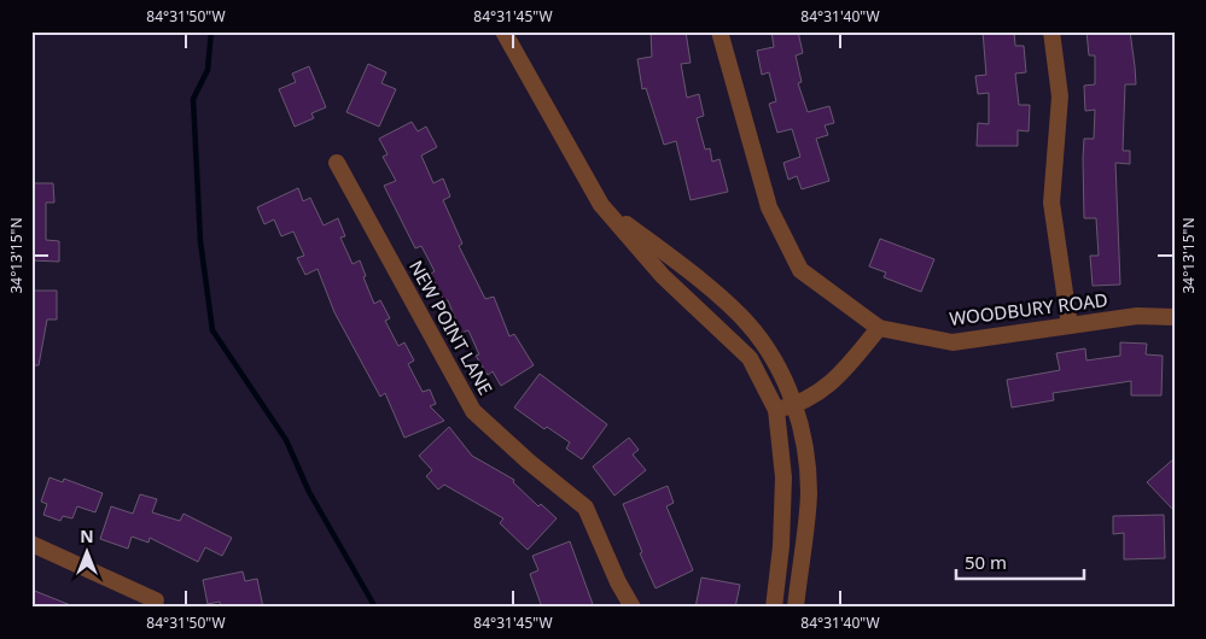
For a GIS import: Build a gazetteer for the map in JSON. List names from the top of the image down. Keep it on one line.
{"streets":{"street":["WOODBURY ROAD","NEW POINT LANE"]},"scale_bar":"50 m","north":"top","coordinates":["84°31'50\"W","84°31'45\"W","84°31'40\"W","34°13'15\"N"]}
